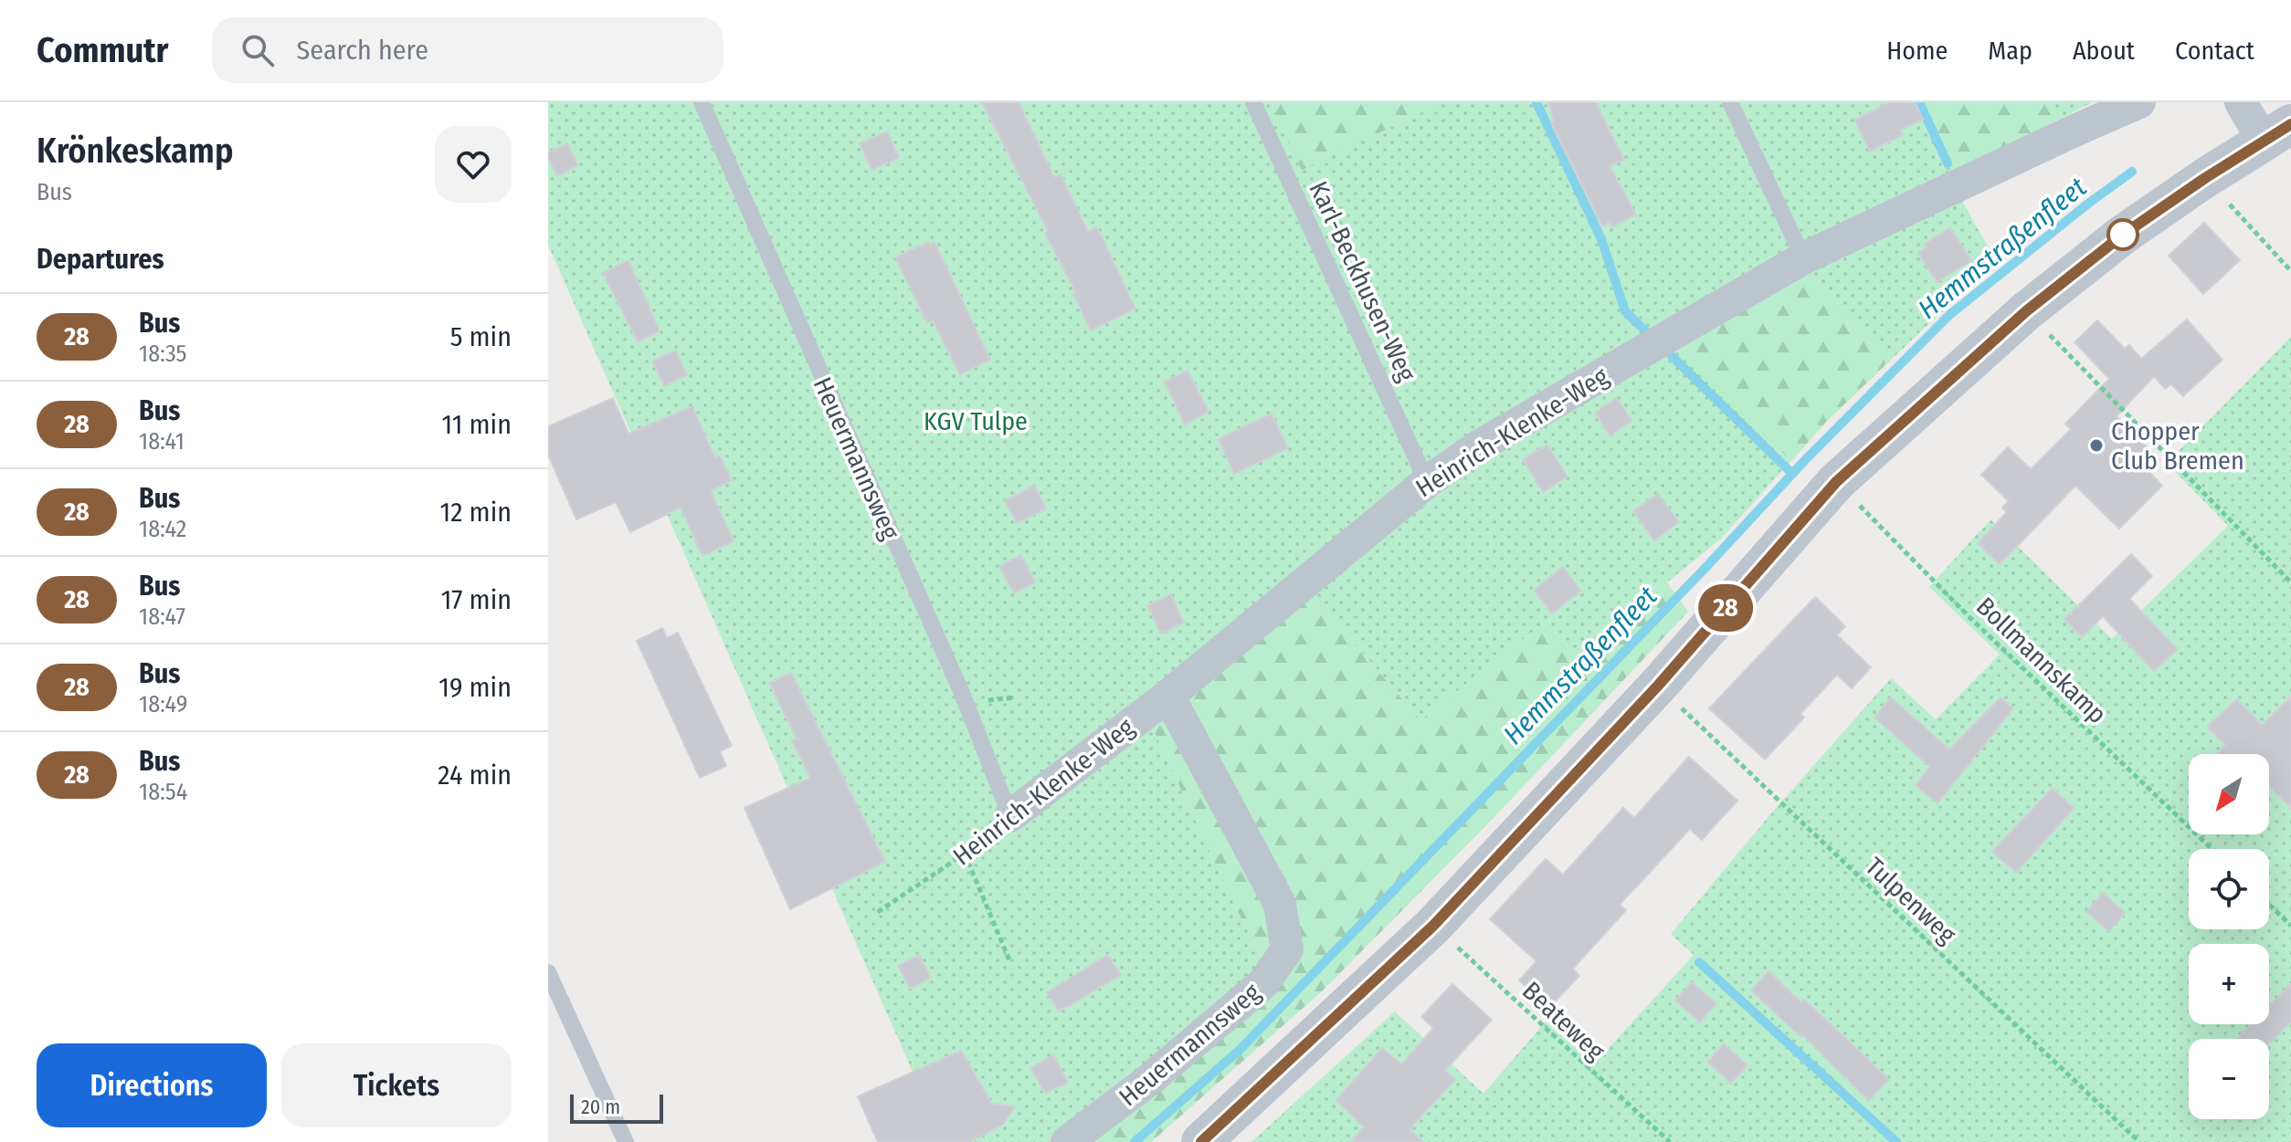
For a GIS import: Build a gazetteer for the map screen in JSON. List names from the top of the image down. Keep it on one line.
{"streets":{"street":["Heinrich-Klenke-Weg","Heuermannsweg"],"lane":["Karl-Beckhusen-Weg"],"path":["Bollmannskamp","Tulpenweg","Beateweg"]},"crossings":[["Karl-Beckhusen-Weg","Heinrich-Klenke-Weg"],["Heinrich-Klenke-Weg","Heuermannsweg"]],"water":["Hemmstraßenfleet"],"parks":["KGV Tulpe"],"places":["Chopper Club Bremen"],"lines":["bus line 28"],"scale_bar":"20 m","north":"bottom left","page":{"header":"Commutr","search":"Search here","nav":["Home","Map","About","Contact"],"heading":[["Krönkeskamp","Bus"],"Departures"],"on_map":"28","list":[{"mark":"28","name":"Bus","note":"18:35","value":"5 min"},{"mark":"28","name":"Bus","note":"18:41","value":"11 min"},{"mark":"28","name":"Bus","note":"18:42","value":"12 min"},{"mark":"28","name":"Bus","note":"18:47","value":"17 min"},{"mark":"28","name":"Bus","note":"18:49","value":"19 min"},{"mark":"28","name":"Bus","note":"18:54","value":"24 min"}],"map_buttons":["+","−"],"buttons":["Directions","Tickets"],"scale":"20 m"}}
